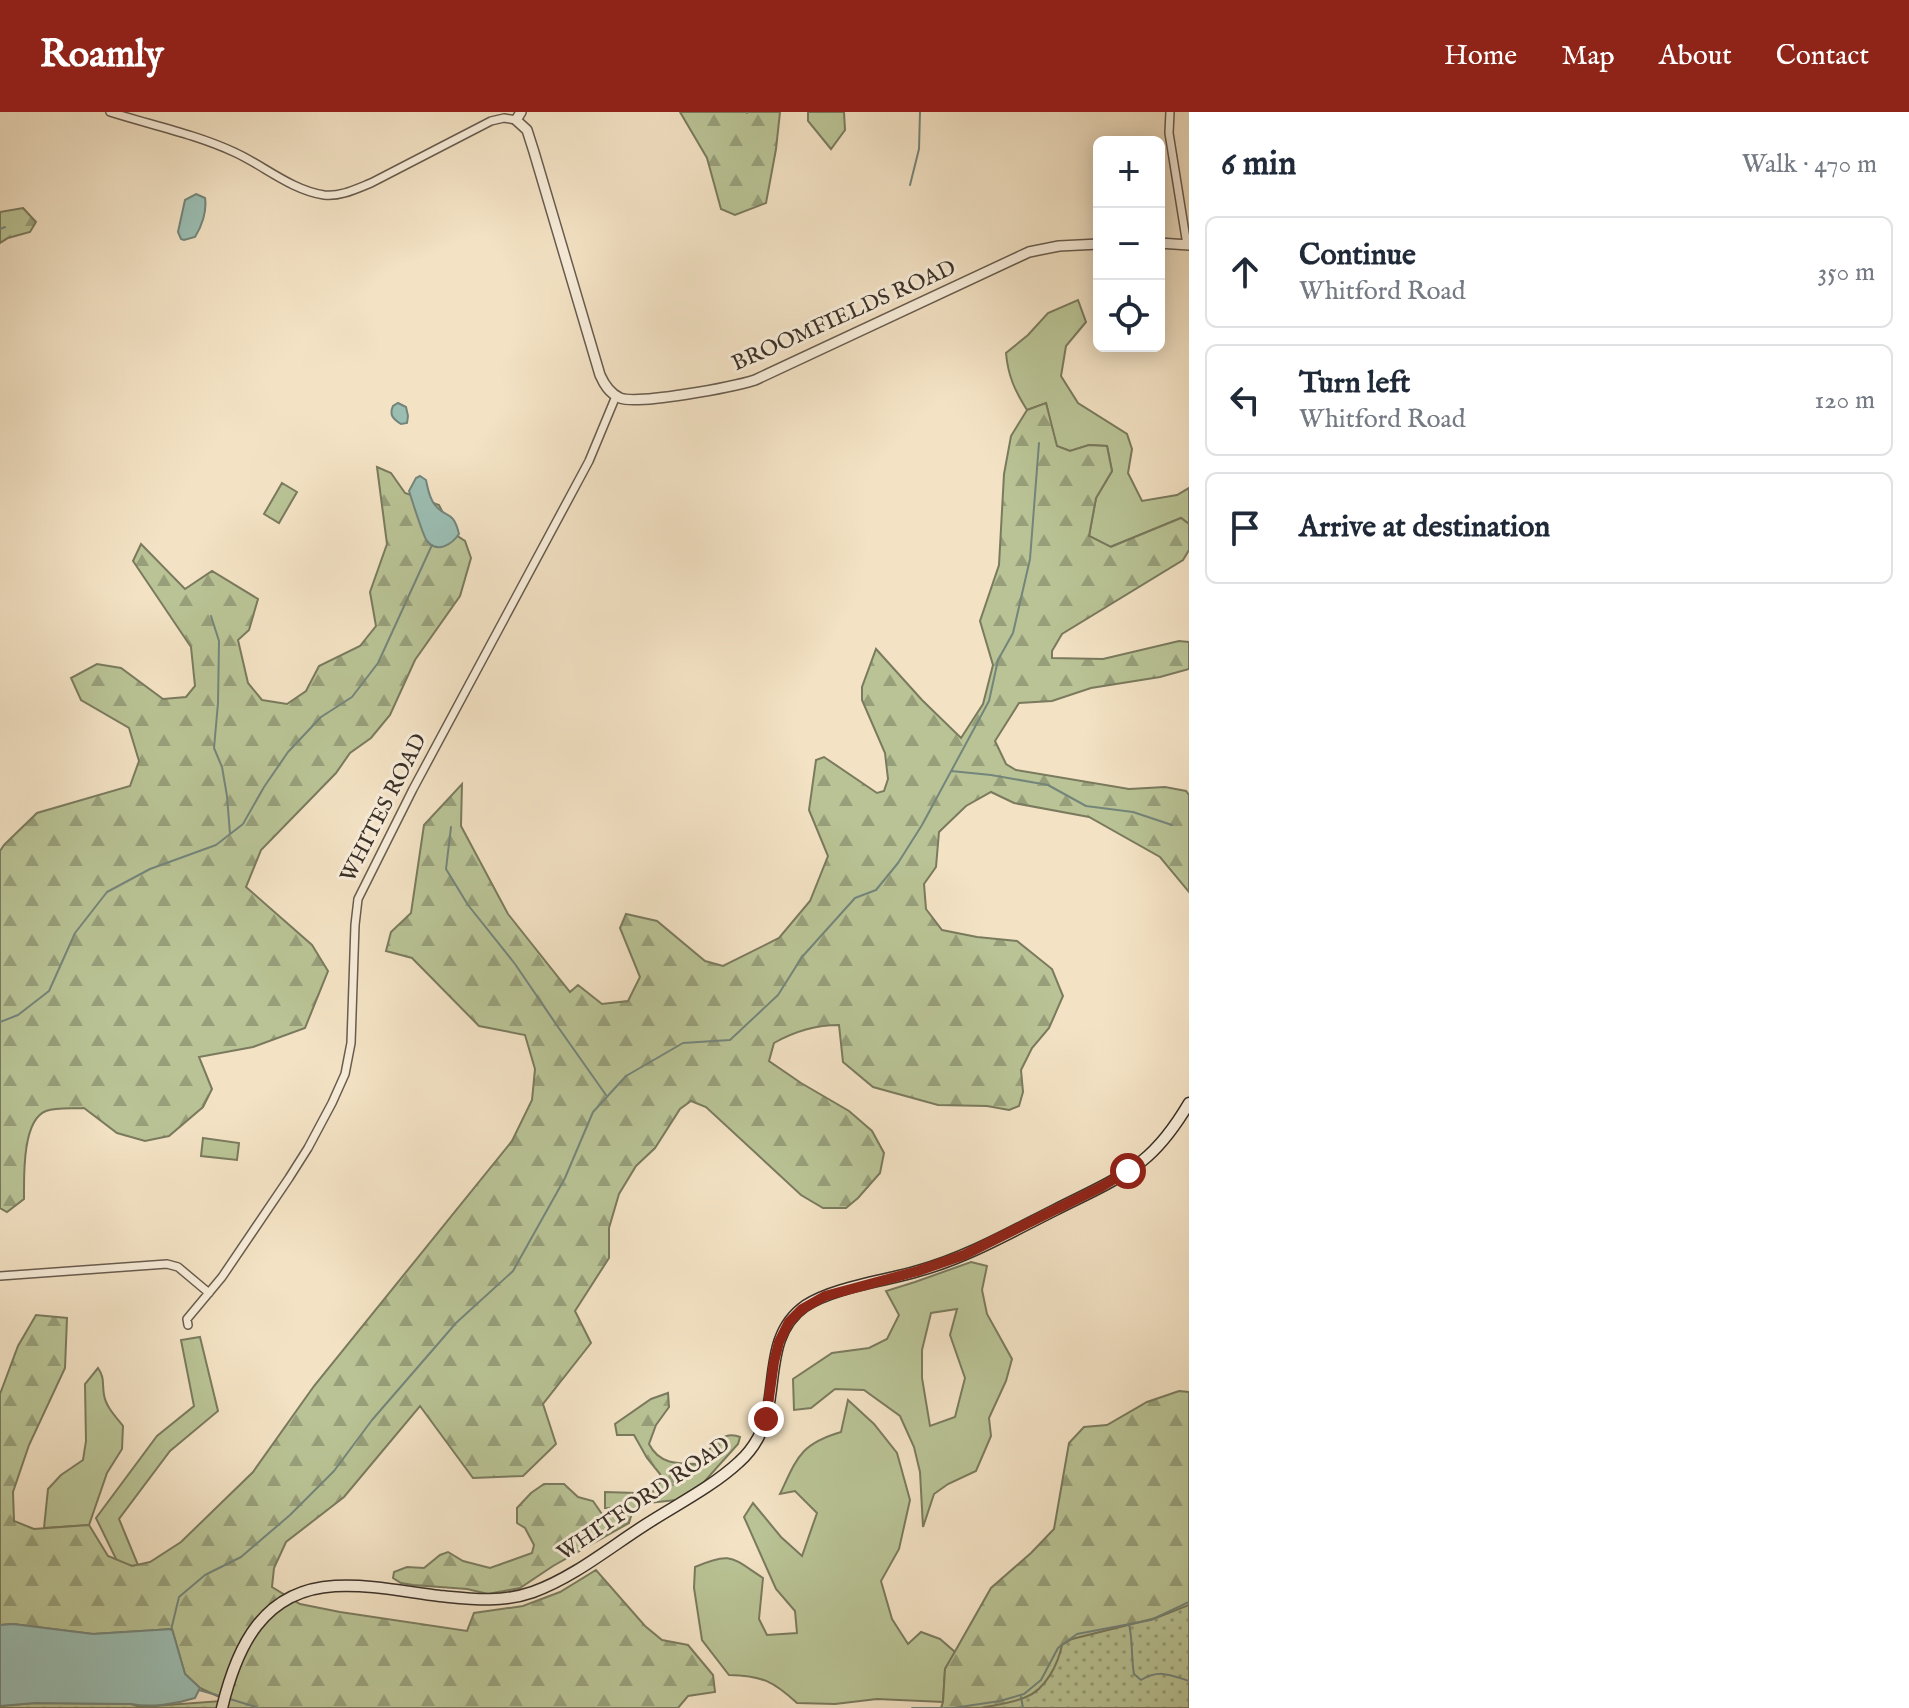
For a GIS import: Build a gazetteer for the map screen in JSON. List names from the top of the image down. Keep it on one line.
{"streets":{"main road":["WHITFORD ROAD"],"street":["BROOMFIELDS ROAD","WHITES ROAD"]},"crossings":[["BROOMFIELDS ROAD","WHITES ROAD"]],"page":{"header":"Roamly","nav":["Home","Map","About","Contact"],"heading":["6 min","Walk · 470 m"],"map_buttons":["+","−"],"list":[["Continue","Whitford Road","350 m"],["Turn left","Whitford Road","120 m"],"Arrive at destination"]}}
